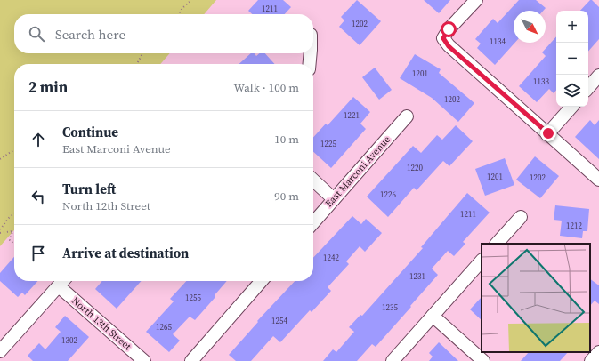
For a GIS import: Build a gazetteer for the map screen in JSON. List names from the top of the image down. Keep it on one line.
{"streets":{"street":["East Marconi Avenue","North 13th Street"]},"house_numbers":["1211","1202","1134","1201","1133","1202","1221","1225","1220","1201","1202","1226","1211","1212","1242","1231","1255","1235","1254","1265","1302"],"north":"bottom right","page":{"map_buttons":["+","−"],"search":"Search here","heading":["2 min","Walk · 100 m"],"list":[["Continue","East Marconi Avenue","10 m"],["Turn left","North 12th Street","90 m"],"Arrive at destination"]}}
